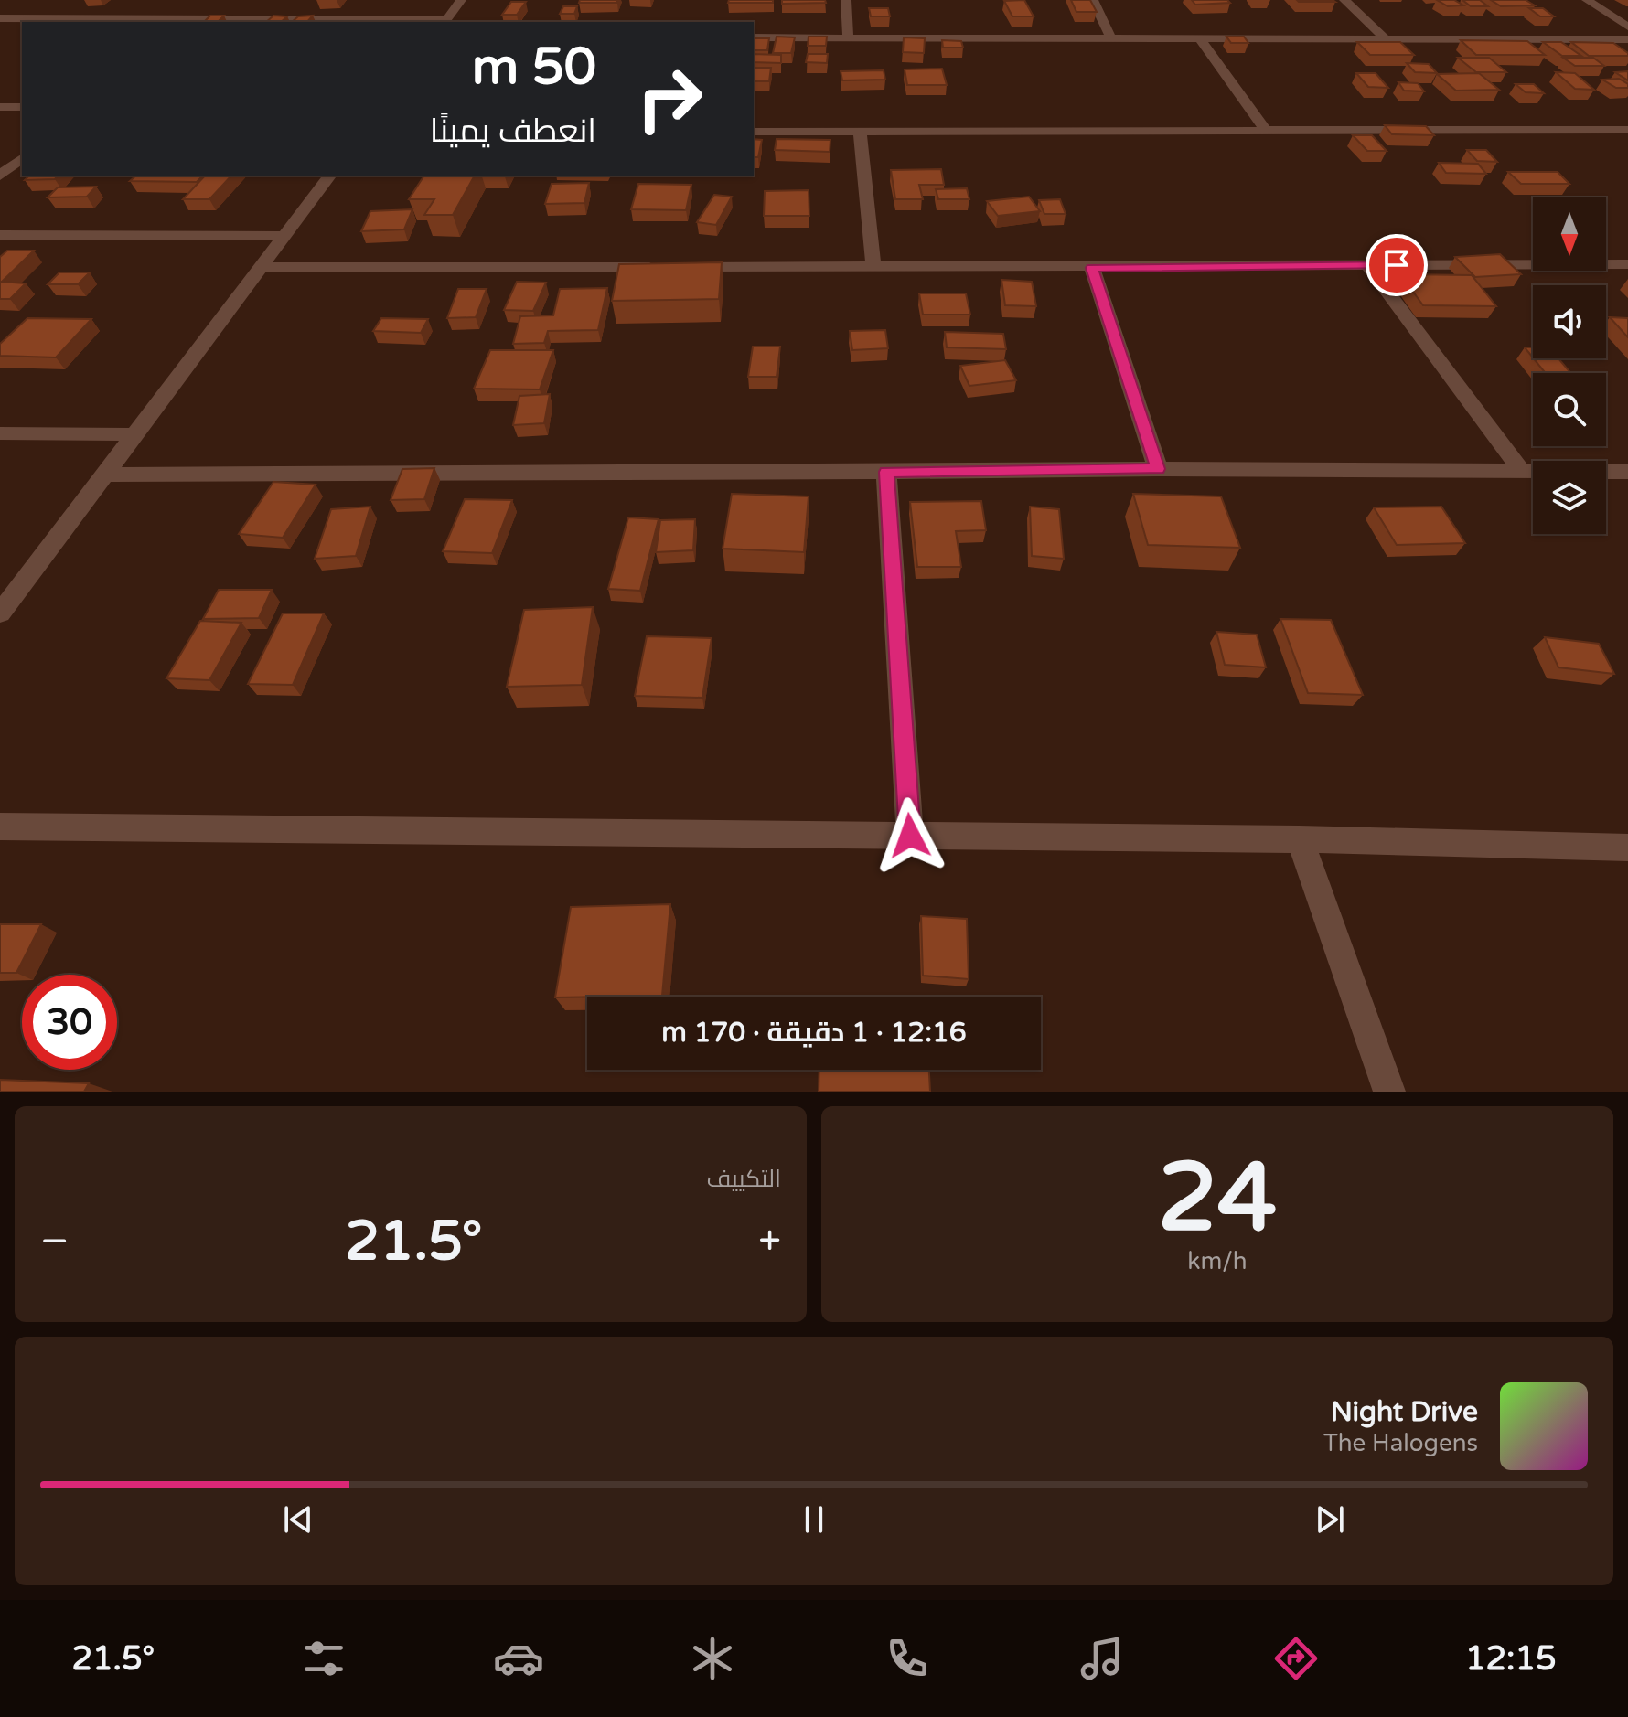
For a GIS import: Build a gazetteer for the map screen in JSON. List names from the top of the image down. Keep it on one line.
{"north":"bottom","page":{"turn":["50 m","انعطف يمينًا"],"limit":"30","trip":"12:16 · 1 دقيقة · 170 m","tile":[["24","km/h"],"التكييف"],"heat":["−","21.5°","+"],"song":["Night Drive","The Halogens"],"tabs":["12:15","21.5°"]}}
